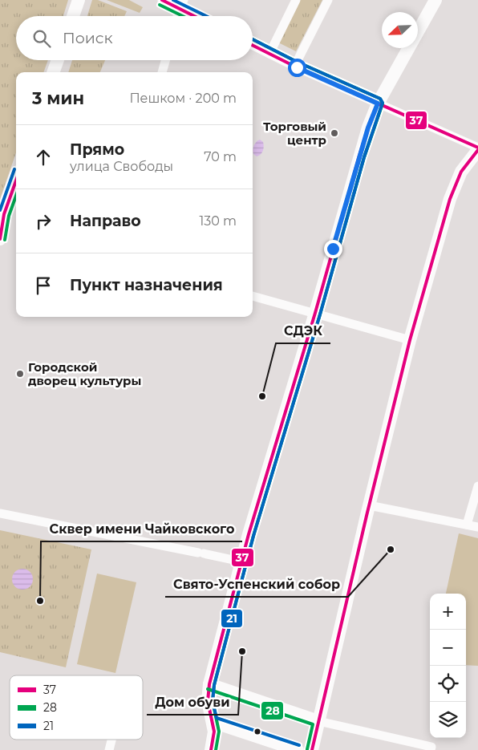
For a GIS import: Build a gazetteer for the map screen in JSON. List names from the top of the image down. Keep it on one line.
{"places":["Торговый центр","Городской дворец культуры","СДЭК","Свято-Успенский собор","Сквер имени Чайковского","Дом обуви"],"lines":["transit line 37","transit line 21","transit line 28"],"legend":["37","28","21"],"north":"bottom left","page":{"search":"Поиск","heading":["3 мин","Пешком · 200 m"],"list":[["Прямо","улица Свободы","70 m"],["Направо","130 m"],"Пункт назначения"],"map_buttons":["+","−"]}}
